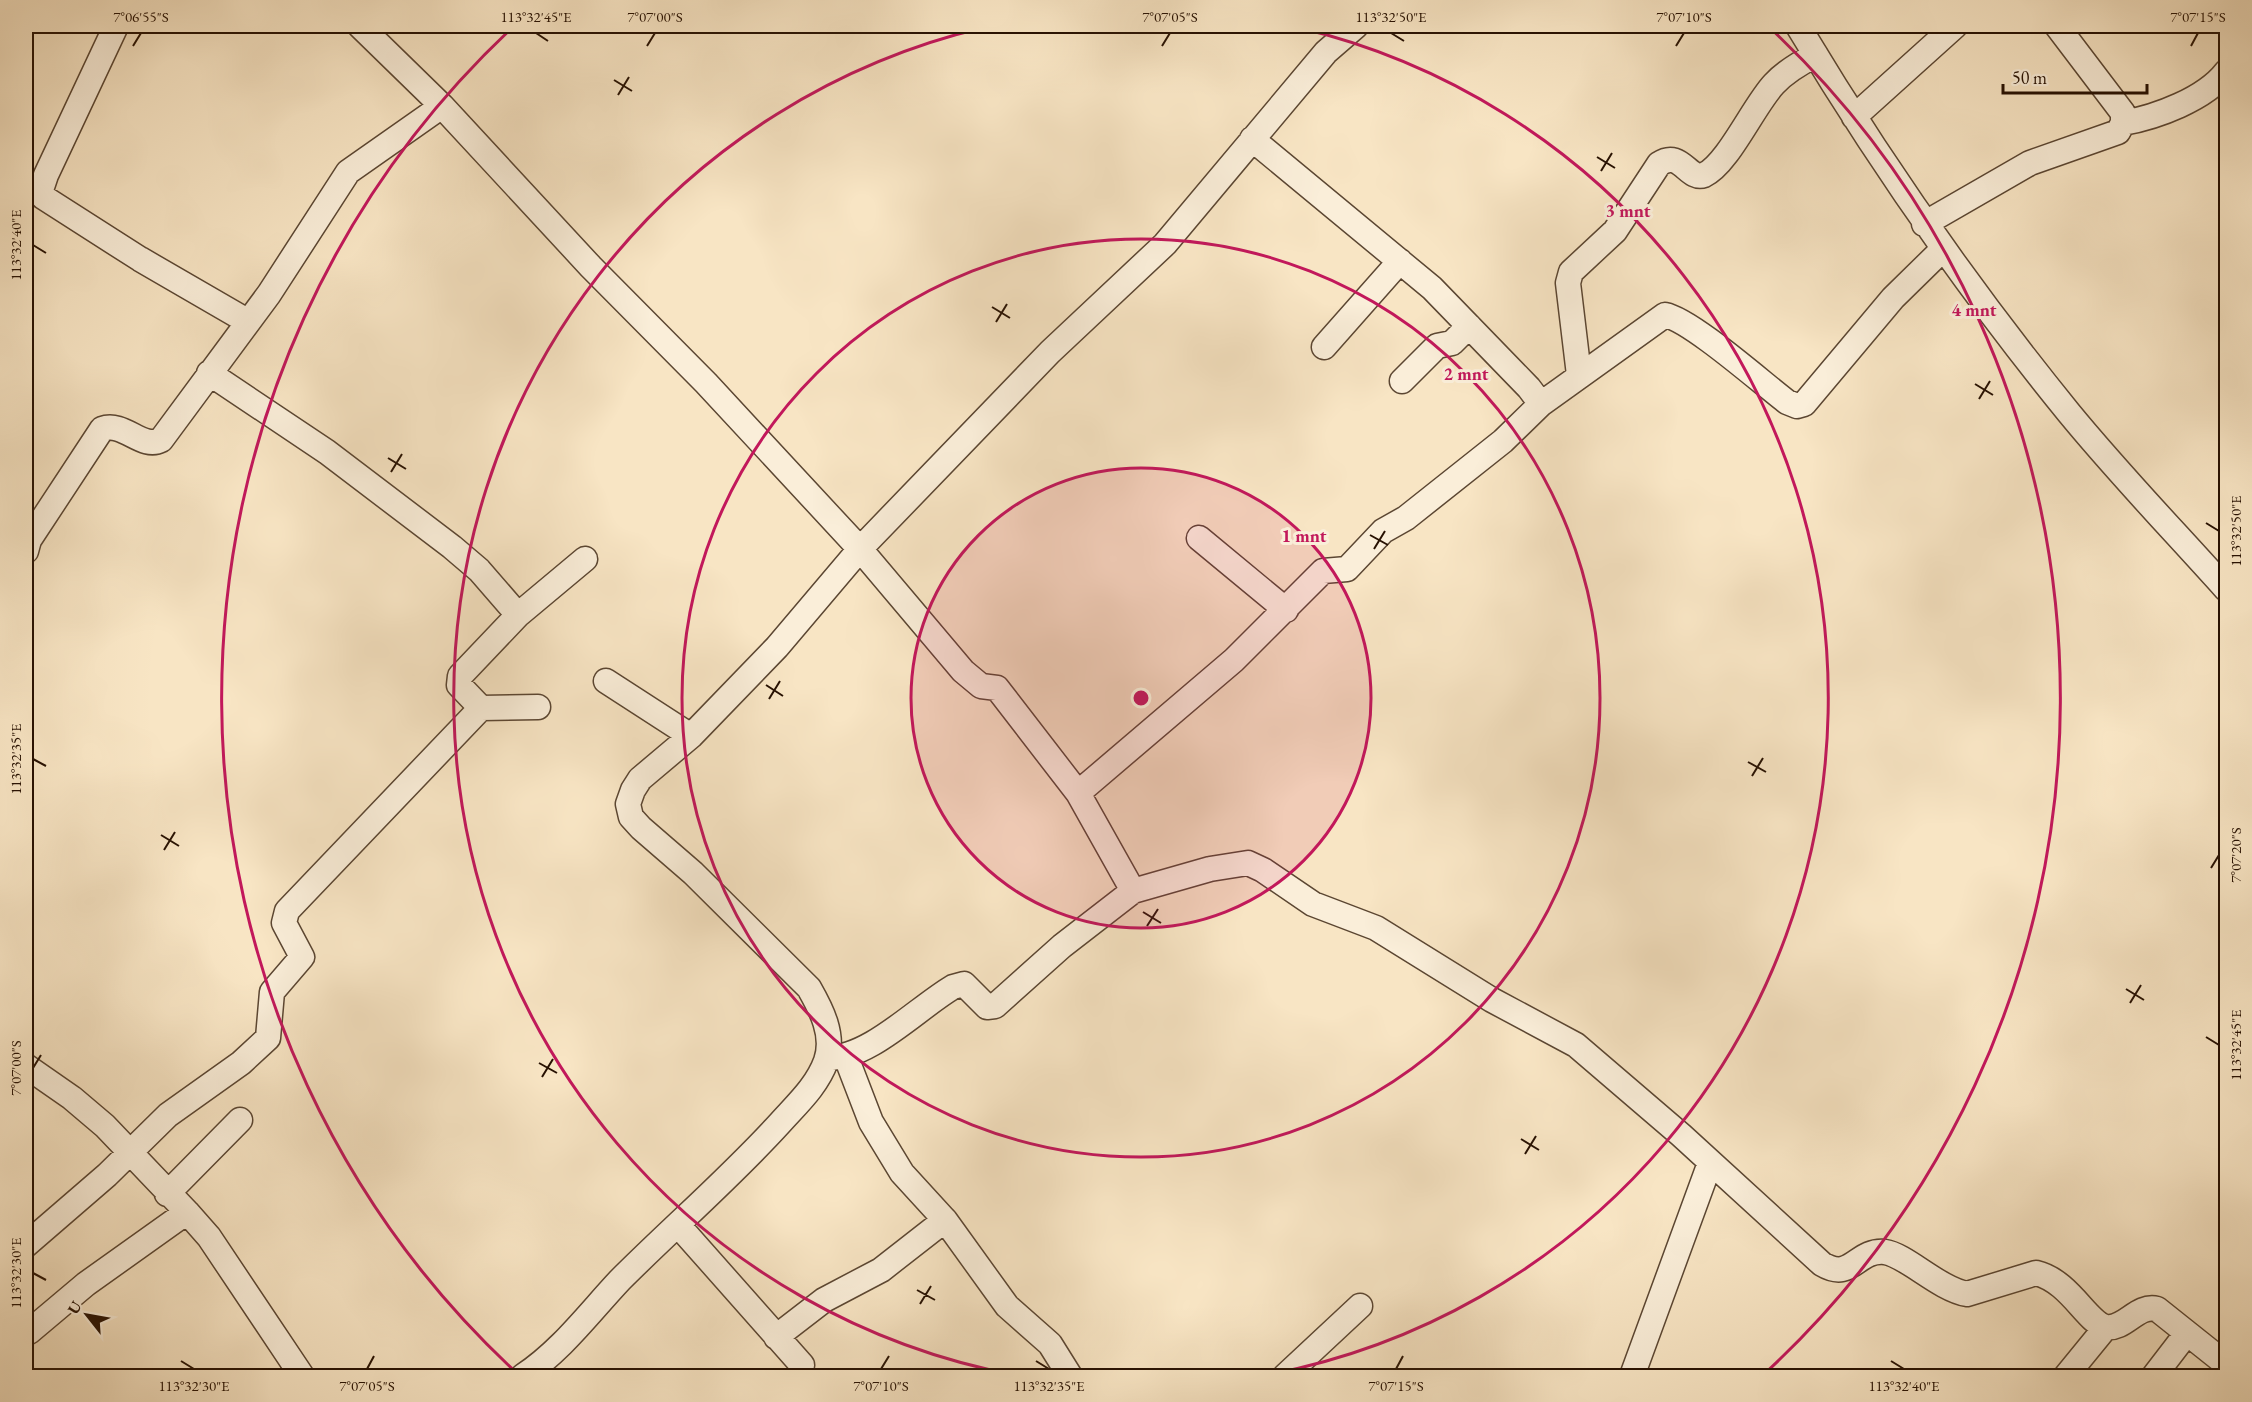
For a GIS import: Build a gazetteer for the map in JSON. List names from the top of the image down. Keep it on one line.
{"scale_bar":"50 m","north":"top left","coordinates":["7°06'55\"S","113°32'45\"E","7°07'00\"S","7°07'05\"S","113°32'50\"E","7°07'10\"S","7°07'15\"S","113°32'40\"E","113°32'35\"E","7°07'20\"S","113°32'30\"E"],"rings":["3 mnt","4 mnt","2 mnt","1 mnt"]}
